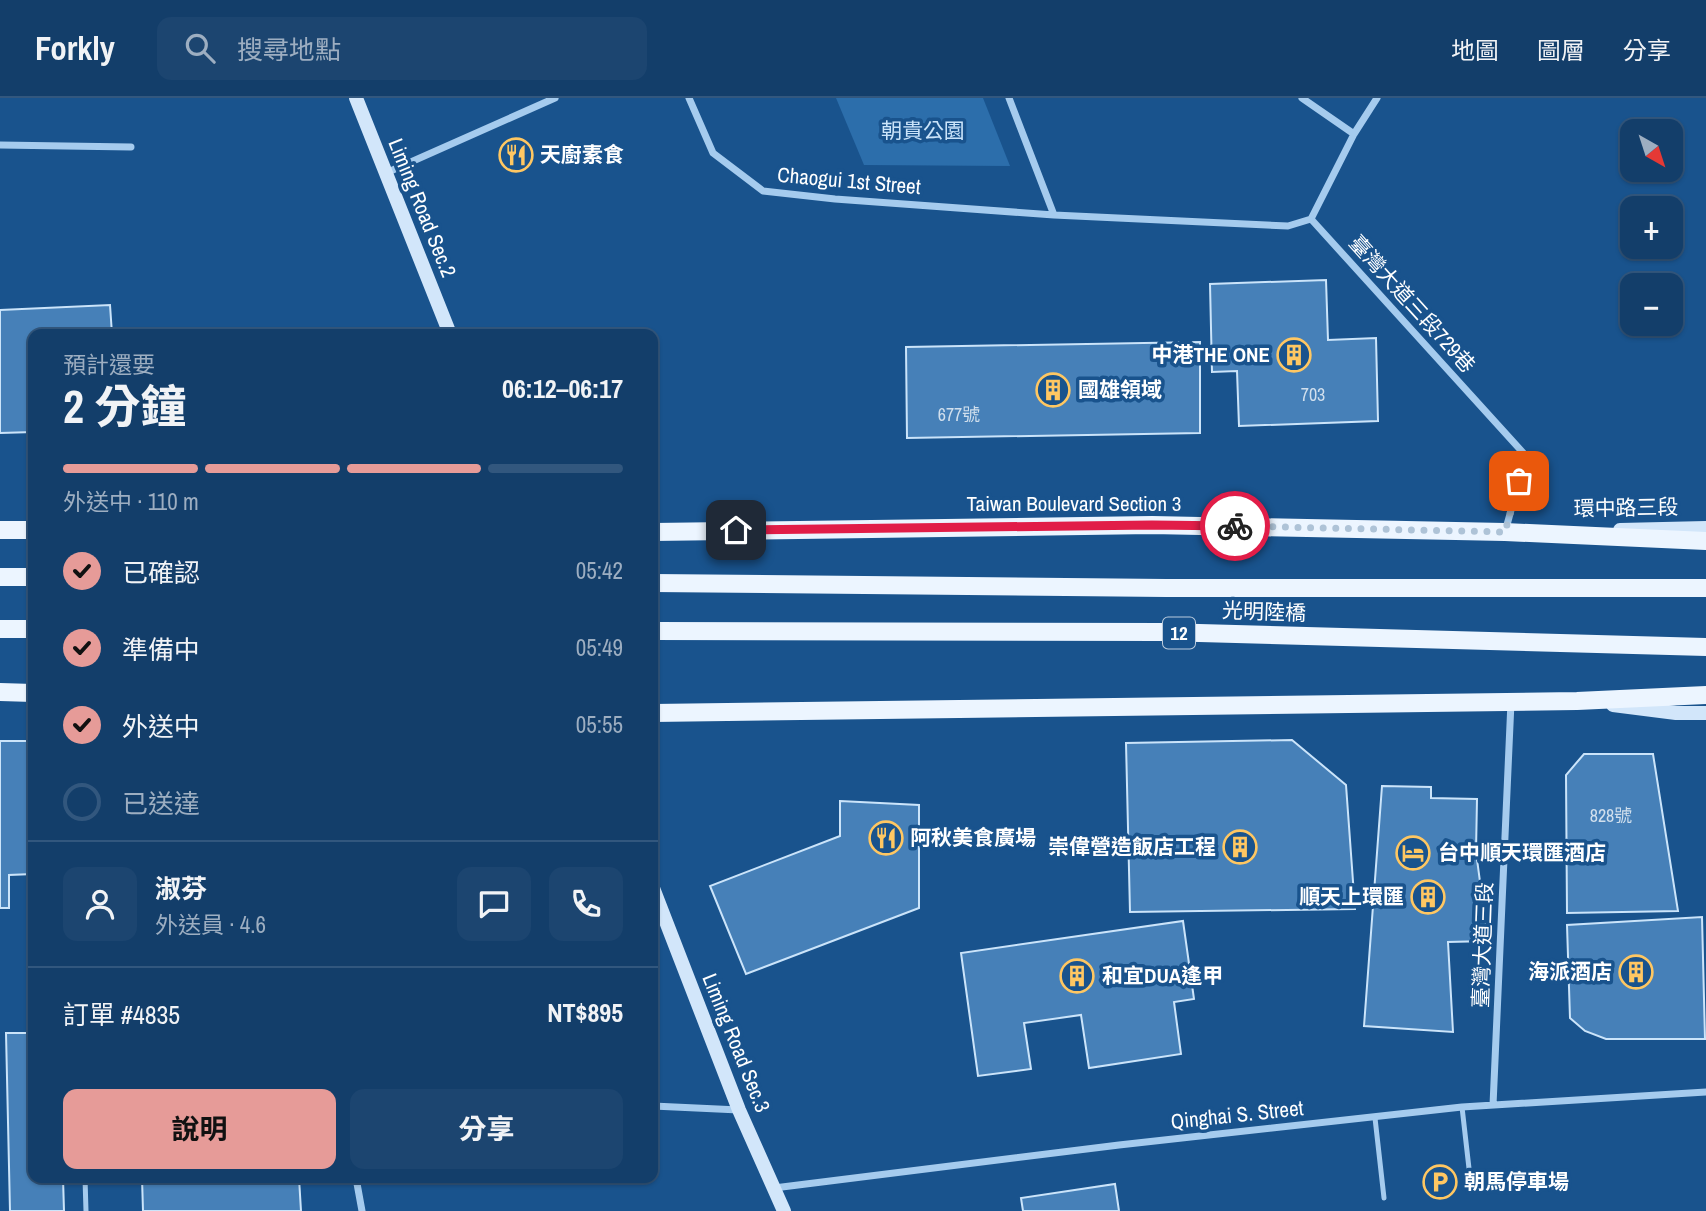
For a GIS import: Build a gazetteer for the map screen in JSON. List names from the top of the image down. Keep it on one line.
{"streets":{"main road":["Liming Road Sec.2","Taiwan Boulevard Section 3","環中路三段","光明陸橋","12","Liming Road Sec.3"],"street":["Chaogui 1st Street","臺灣大道三段729巷","臺灣大道三段","Qinghai S. Street"]},"crossings":[["Chaogui 1st Street","臺灣大道三段729巷"],["臺灣大道三段729巷","Taiwan Boulevard Section 3"],["臺灣大道三段729巷","環中路三段"],["Taiwan Boulevard Section 3","環中路三段"],["臺灣大道三段","Qinghai S. Street"],["Liming Road Sec.3","Qinghai S. Street"]],"parks":["朝貴公園"],"places":{"restaurant":["天廚素食","阿秋美食廣場"],"building":["中港THE ONE","國雄領域","崇偉營造飯店工程","順天上環匯","海派酒店","和宜DUA逢甲"],"hotel":["台中順天環匯酒店"],"parking":["朝馬停車場"]},"house_numbers":["703","677號","828號"],"north":"bottom right","page":{"header":"Forkly","search":"搜尋地點","nav":["地圖","圖層","分享"],"map_buttons":["+","−"],"heading":["2 分鐘","預計還要","06:12–06:17"],"panel":["淑芬","外送員 · 4.6","訂單 #4835","NT$895"],"bar":"外送中 · 110 m","list":[["已確認","05:42"],["準備中","05:49"],["外送中","05:55"],"已送達"],"buttons":["說明","分享"]}}
